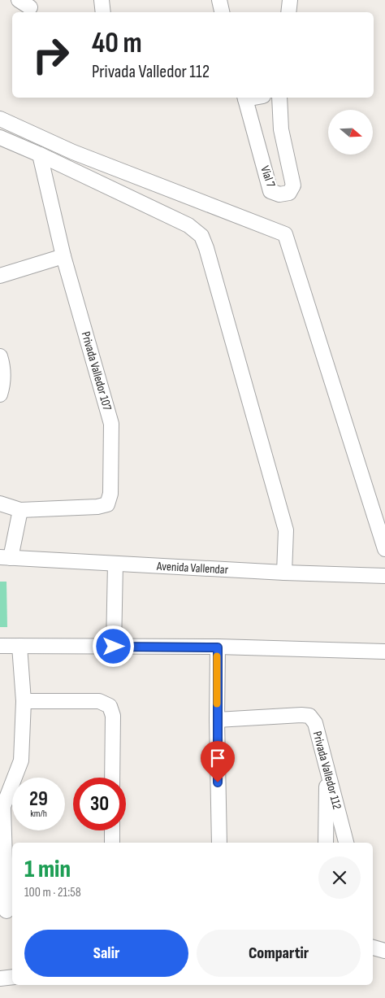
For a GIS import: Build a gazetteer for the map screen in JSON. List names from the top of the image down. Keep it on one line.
{"streets":{"street":["Vial 7","Privada Valledor 107","Avenida Vallendar","Privada Valledor 112"]},"north":"right","page":{"turn":["40 m","Privada Valledor 112"],"speed":"29 km/h","limit":"30","heading":["1 min","100 m · 21:58"],"buttons":["Salir","Compartir"]}}
